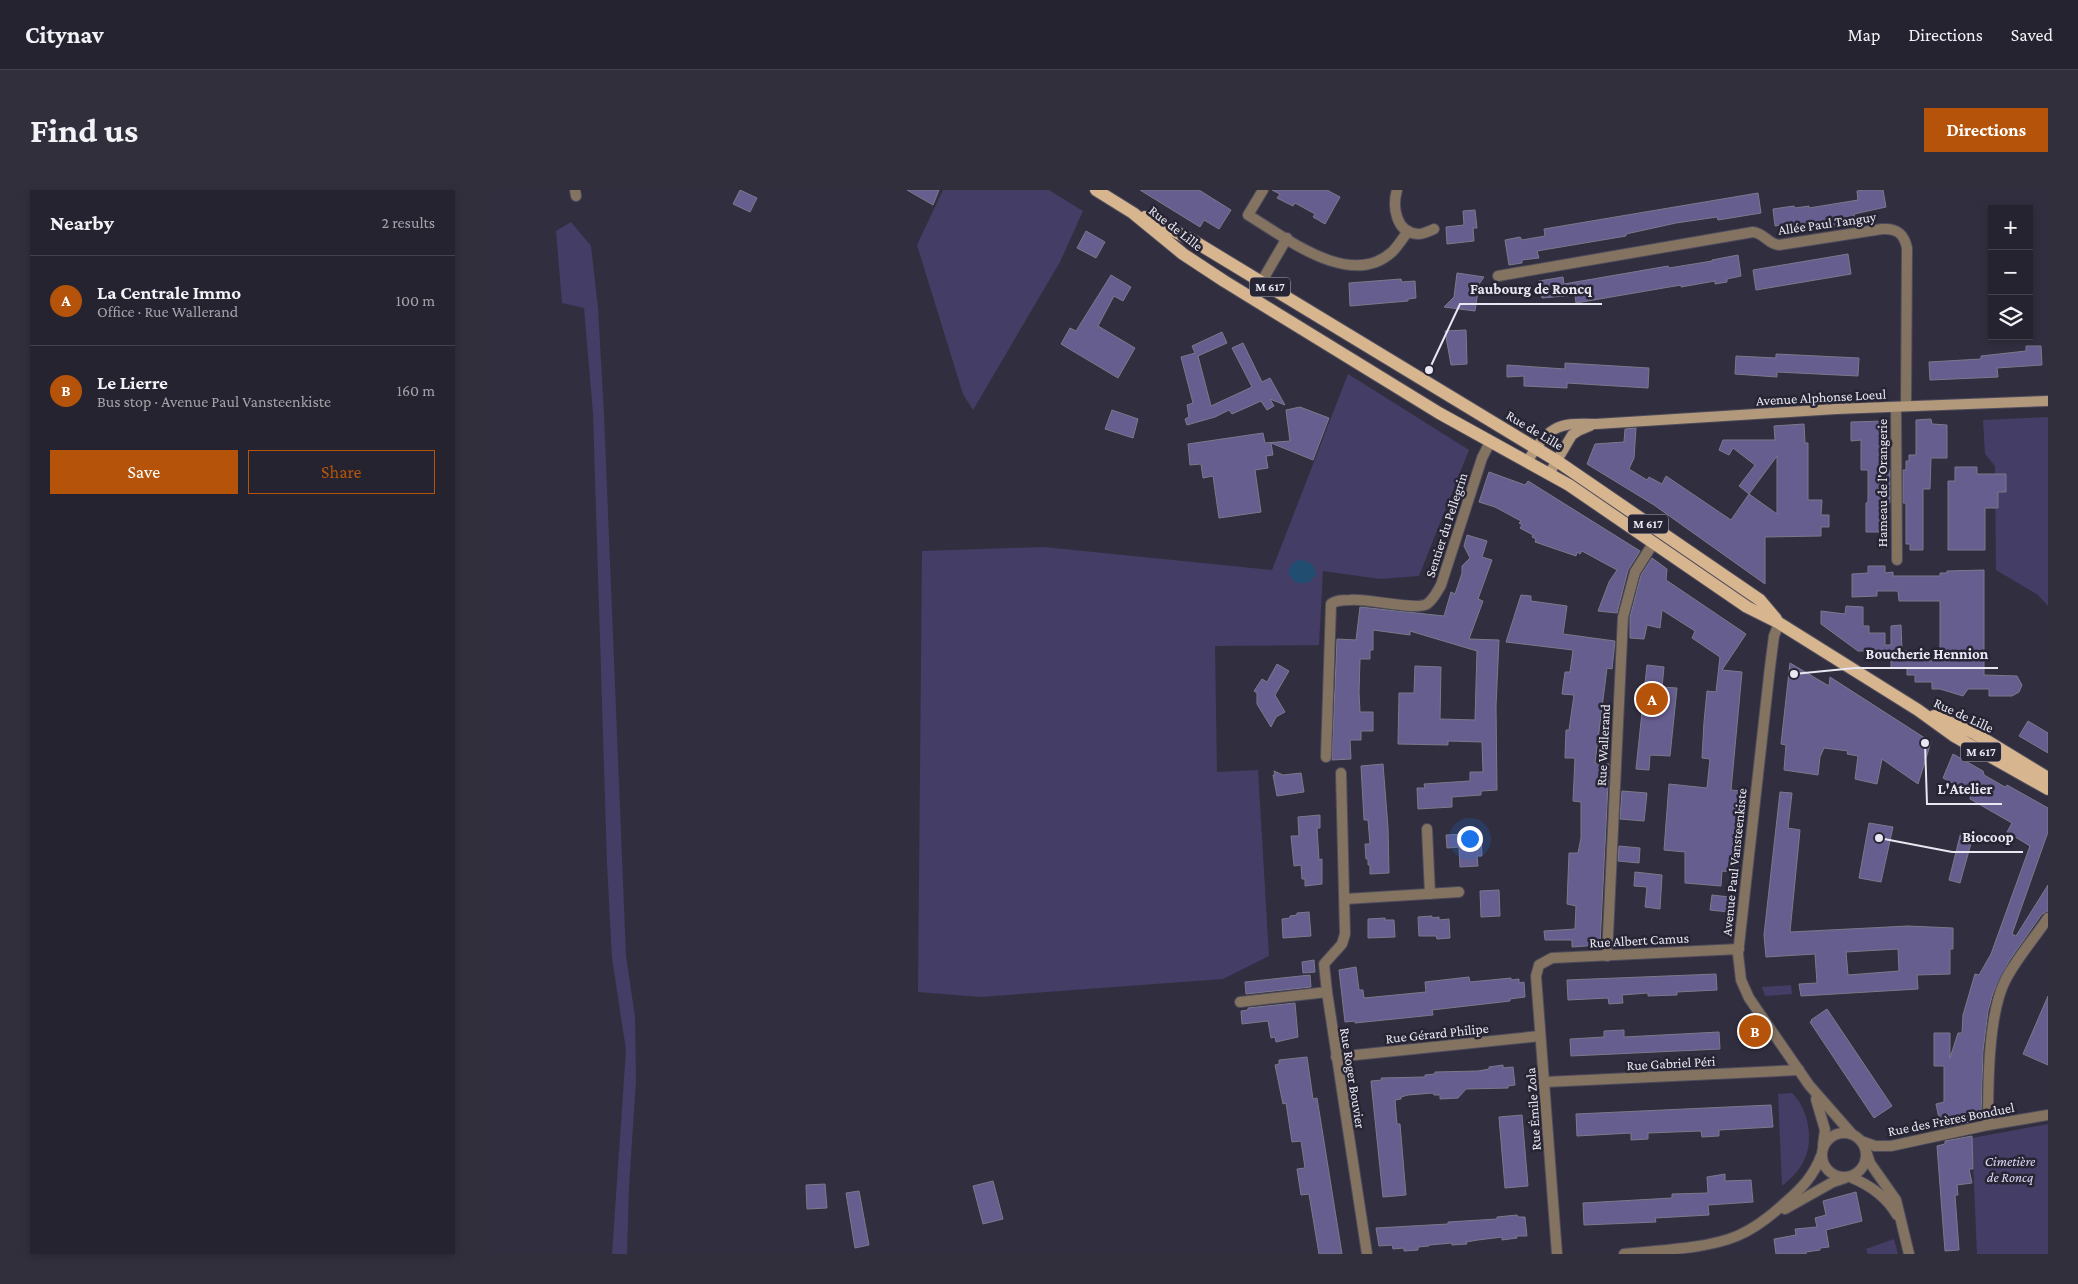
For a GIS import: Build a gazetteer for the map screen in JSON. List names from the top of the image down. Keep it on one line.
{"streets":{"main road":["Rue de Lille","M 617","Avenue Alphonse Loeul"],"street":["Allée Paul Tanguy","Hameau de l'Orangerie","Sentier du Pellegrin","Rue Wallerand","Avenue Paul Vansteenkiste","Rue Albert Camus","Rue Gérard Philipe","Rue Gabriel Péri","Rue Roger Bouvier","Rue Émile Zola","Rue des Frères Bonduel"]},"crossings":[["Allée Paul Tanguy","Avenue Alphonse Loeul"],["Rue de Lille","Avenue Alphonse Loeul"],["Rue de Lille","Sentier du Pellegrin"],["Rue de Lille","Rue Wallerand"],["Rue de Lille","Avenue Paul Vansteenkiste"],["Avenue Alphonse Loeul","Hameau de l'Orangerie"],["Rue Wallerand","Rue Albert Camus"],["Avenue Paul Vansteenkiste","Rue Albert Camus"],["Avenue Paul Vansteenkiste","Rue Gabriel Péri"],["Avenue Paul Vansteenkiste","Rue des Frères Bonduel"],["Rue Albert Camus","Rue Émile Zola"],["Rue Gérard Philipe","Rue Roger Bouvier"],["Rue Gérard Philipe","Rue Émile Zola"],["Rue Gabriel Péri","Rue Émile Zola"]],"parks":["Cimetière de Roncq"],"places":["Faubourg de Roncq","Boucherie Hennion","L'Atelier","Biocoop"],"page":{"header":"Citynav","nav":["Map","Directions","Saved"],"buttons":["Directions",["Save","Share"]],"title":"Find us","heading":["Nearby","2 results"],"map_buttons":["+","−"],"list":[{"mark":"A","name":"La Centrale Immo","note":"Office · Rue Wallerand","value":"100 m"},{"mark":"B","name":"Le Lierre","note":"Bus stop · Avenue Paul Vansteenkiste","value":"160 m"}],"pins":["A","B"]}}
